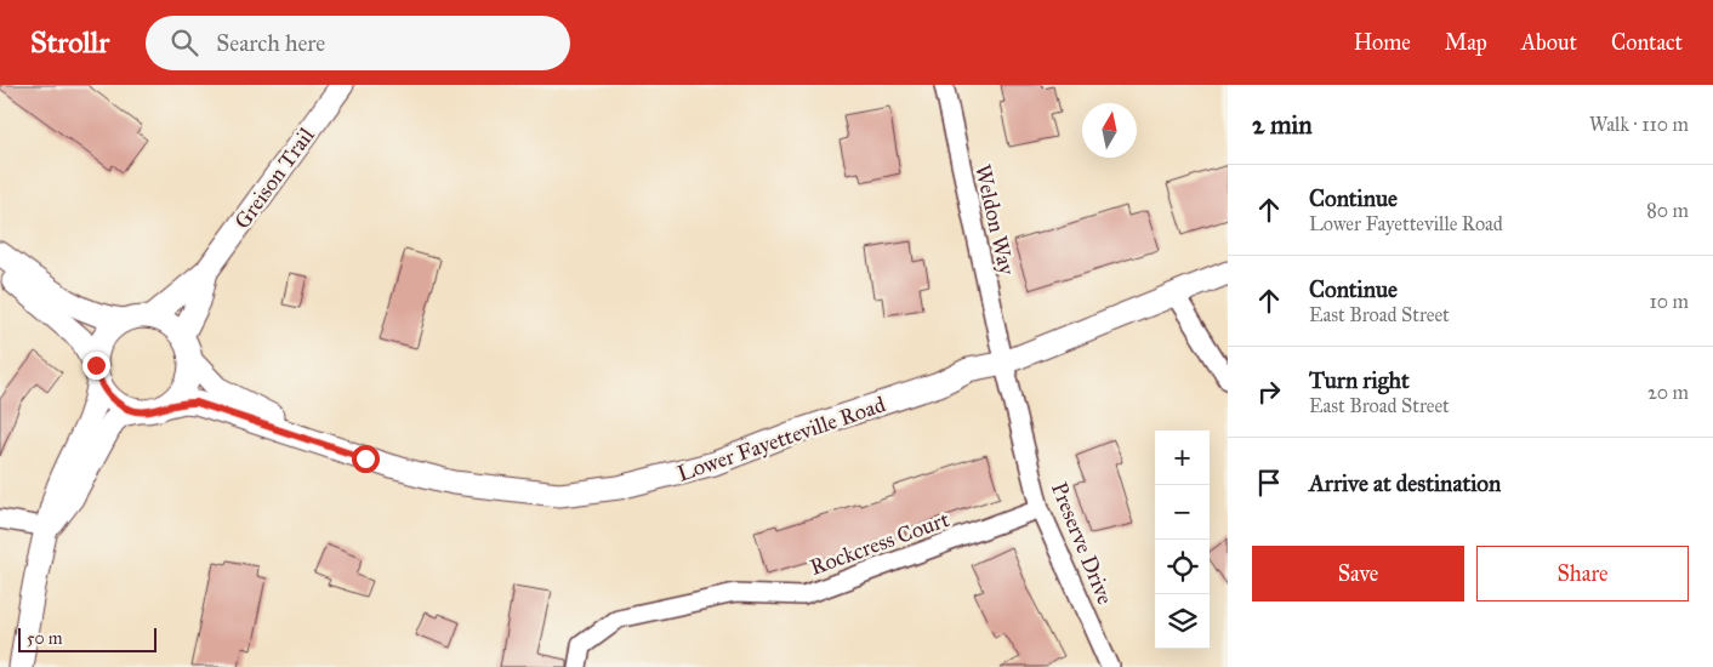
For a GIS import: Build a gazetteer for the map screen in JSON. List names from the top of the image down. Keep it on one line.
{"streets":{"street":["Greison Trail","Weldon Way","Lower Fayetteville Road","Rockcress Court","Preserve Drive"]},"crossings":[["Greison Trail","Lower Fayetteville Road"],["Weldon Way","Lower Fayetteville Road"],["Weldon Way","Preserve Drive"],["Lower Fayetteville Road","Preserve Drive"],["Rockcress Court","Preserve Drive"]],"scale_bar":"50 m","north":"top","page":{"header":"Strollr","search":"Search here","nav":["Home","Map","About","Contact"],"heading":["2 min","Walk · 110 m"],"list":[["Continue","Lower Fayetteville Road","80 m"],["Continue","East Broad Street","10 m"],["Turn right","East Broad Street","20 m"],"Arrive at destination"],"map_buttons":["+","−"],"buttons":["Save","Share"],"scale":"50 m"}}
